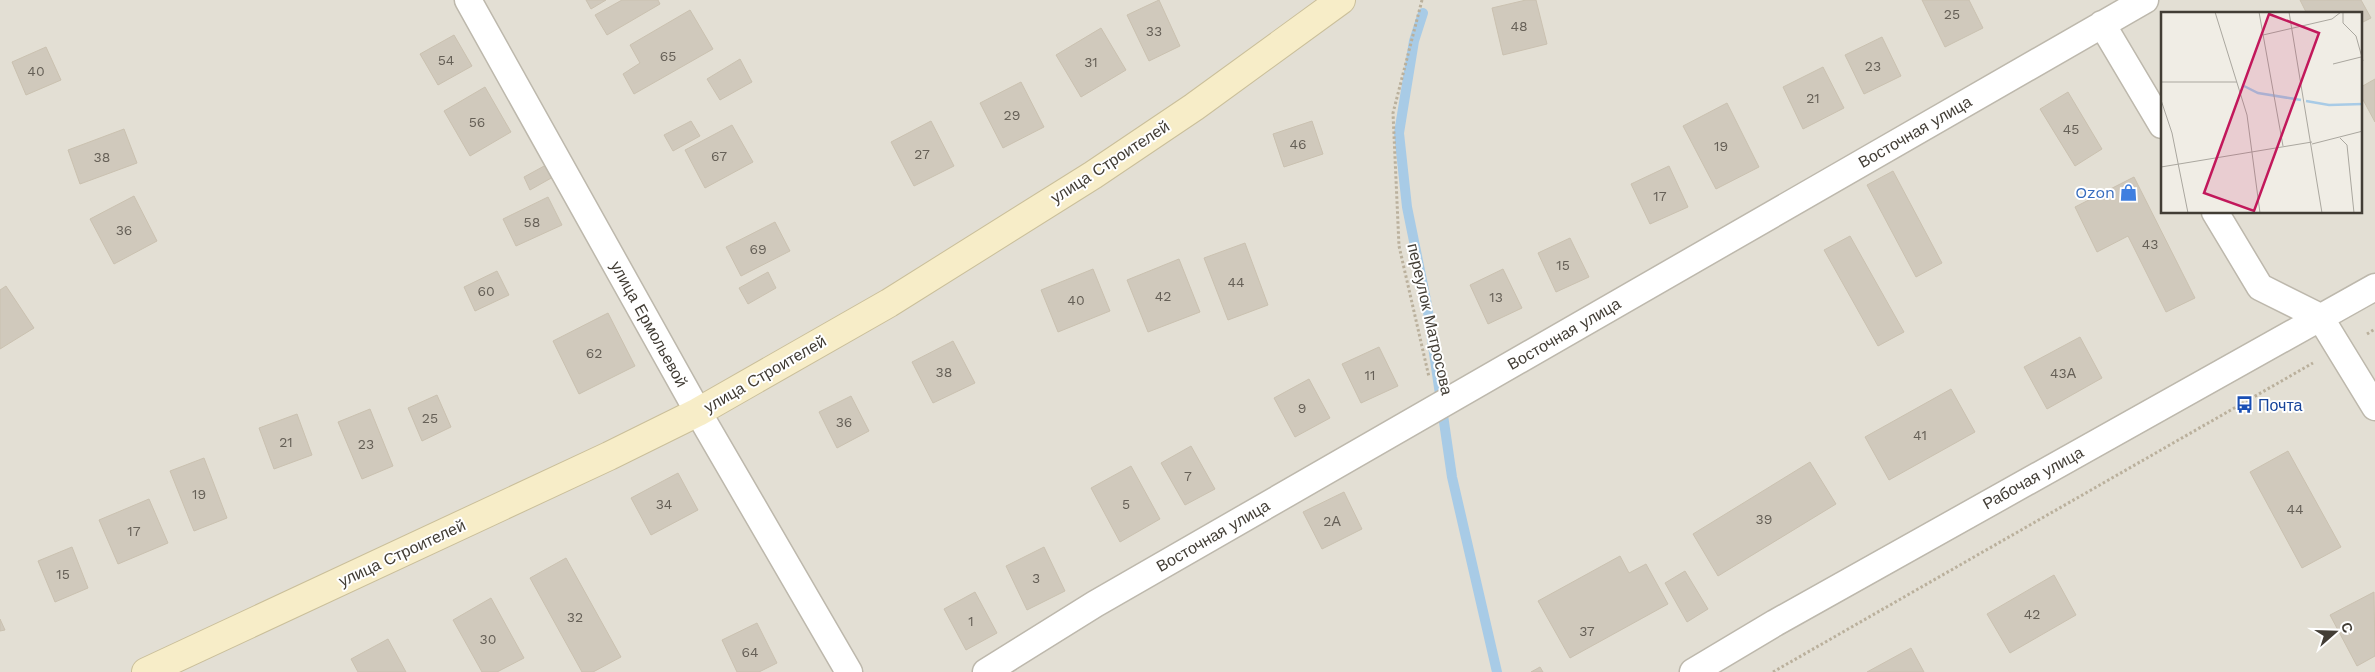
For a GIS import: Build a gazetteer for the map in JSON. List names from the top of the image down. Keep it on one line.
{"streets":{"street":["Восточная улица","улица Строителей","улица Ермольевой","Рабочая улица"],"path":["переулок Матросова"]},"crossings":[["Восточная улица","переулок Матросова"],["улица Строителей","улица Ермольевой"]],"places":{"shop":["Ozon"],"bus stop":["Почта"]},"house_numbers":["25","48","33","65","54","31","23","40","21","29","56","45","46","19","27","67","38","17","58","36","43","69","15","44","60","42","13","40","62","38","43А","11","9","25","36","41","21","23","7","19","34","5","44","39","2А","17","15","3","42","32","1","37","30","64"],"north":"right"}
